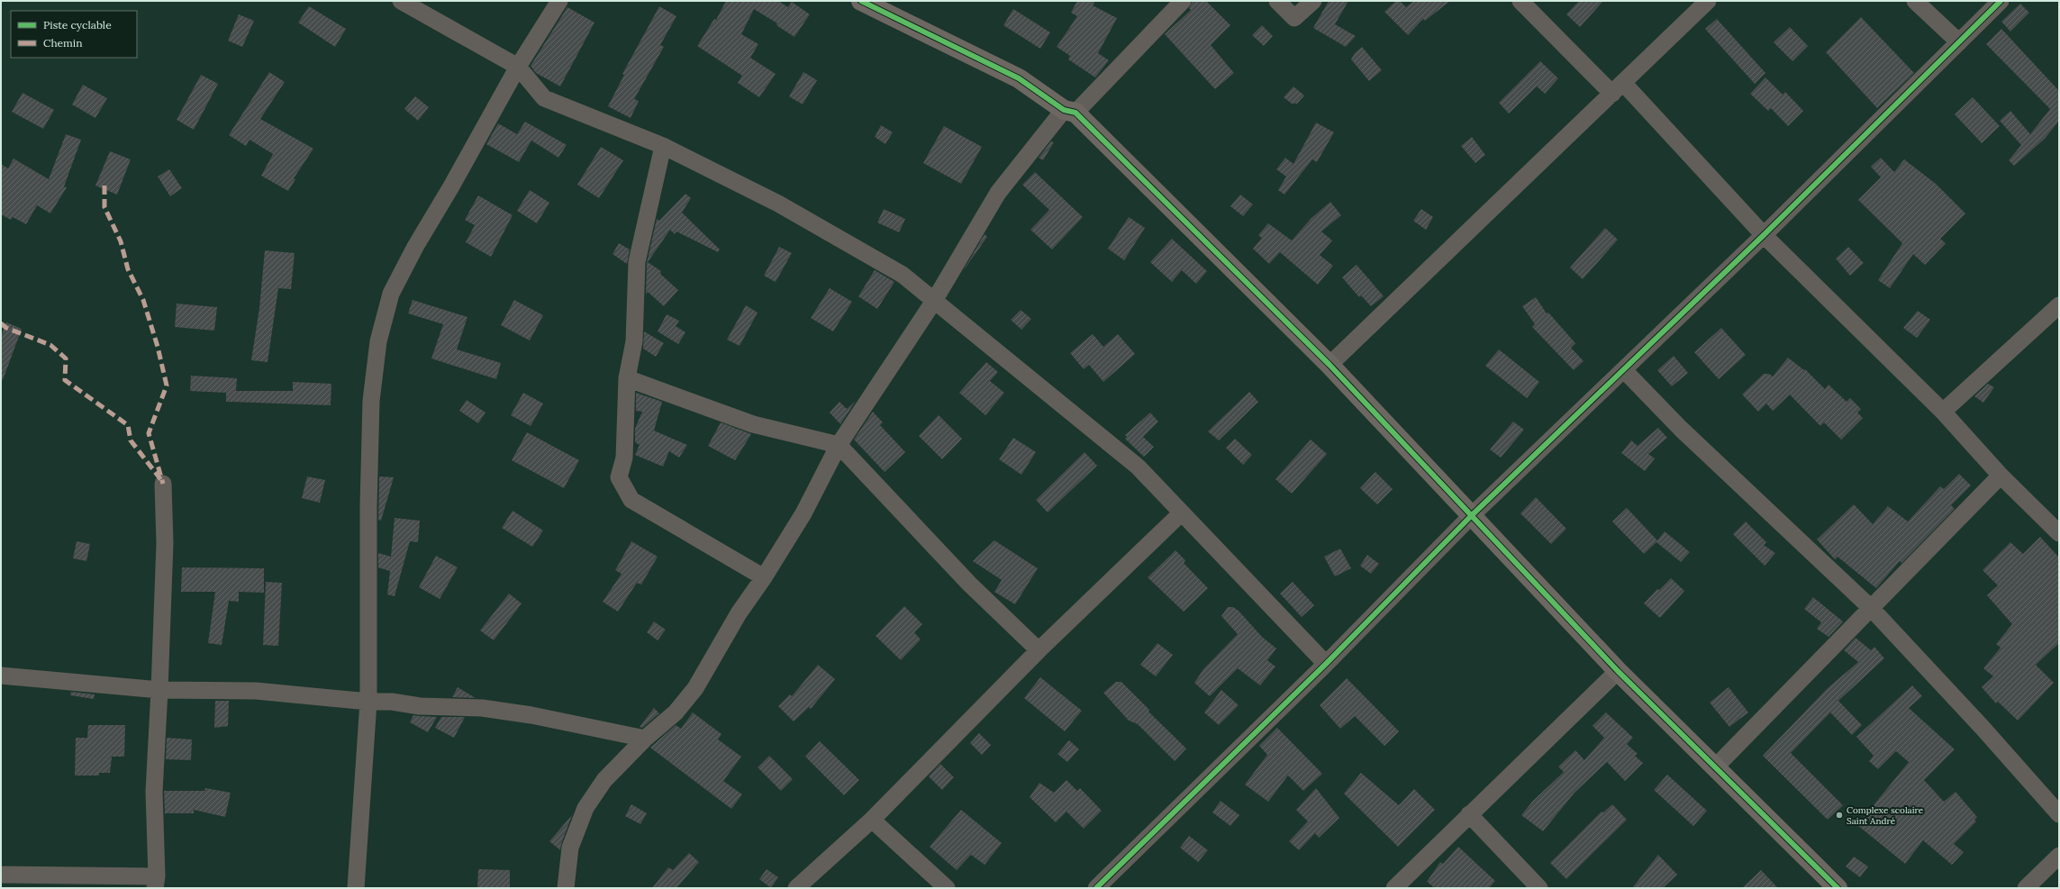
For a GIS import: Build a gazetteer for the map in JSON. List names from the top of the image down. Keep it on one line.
{"places":["Complexe scolaire Saint André"],"legend":["Piste cyclable","Chemin"]}
